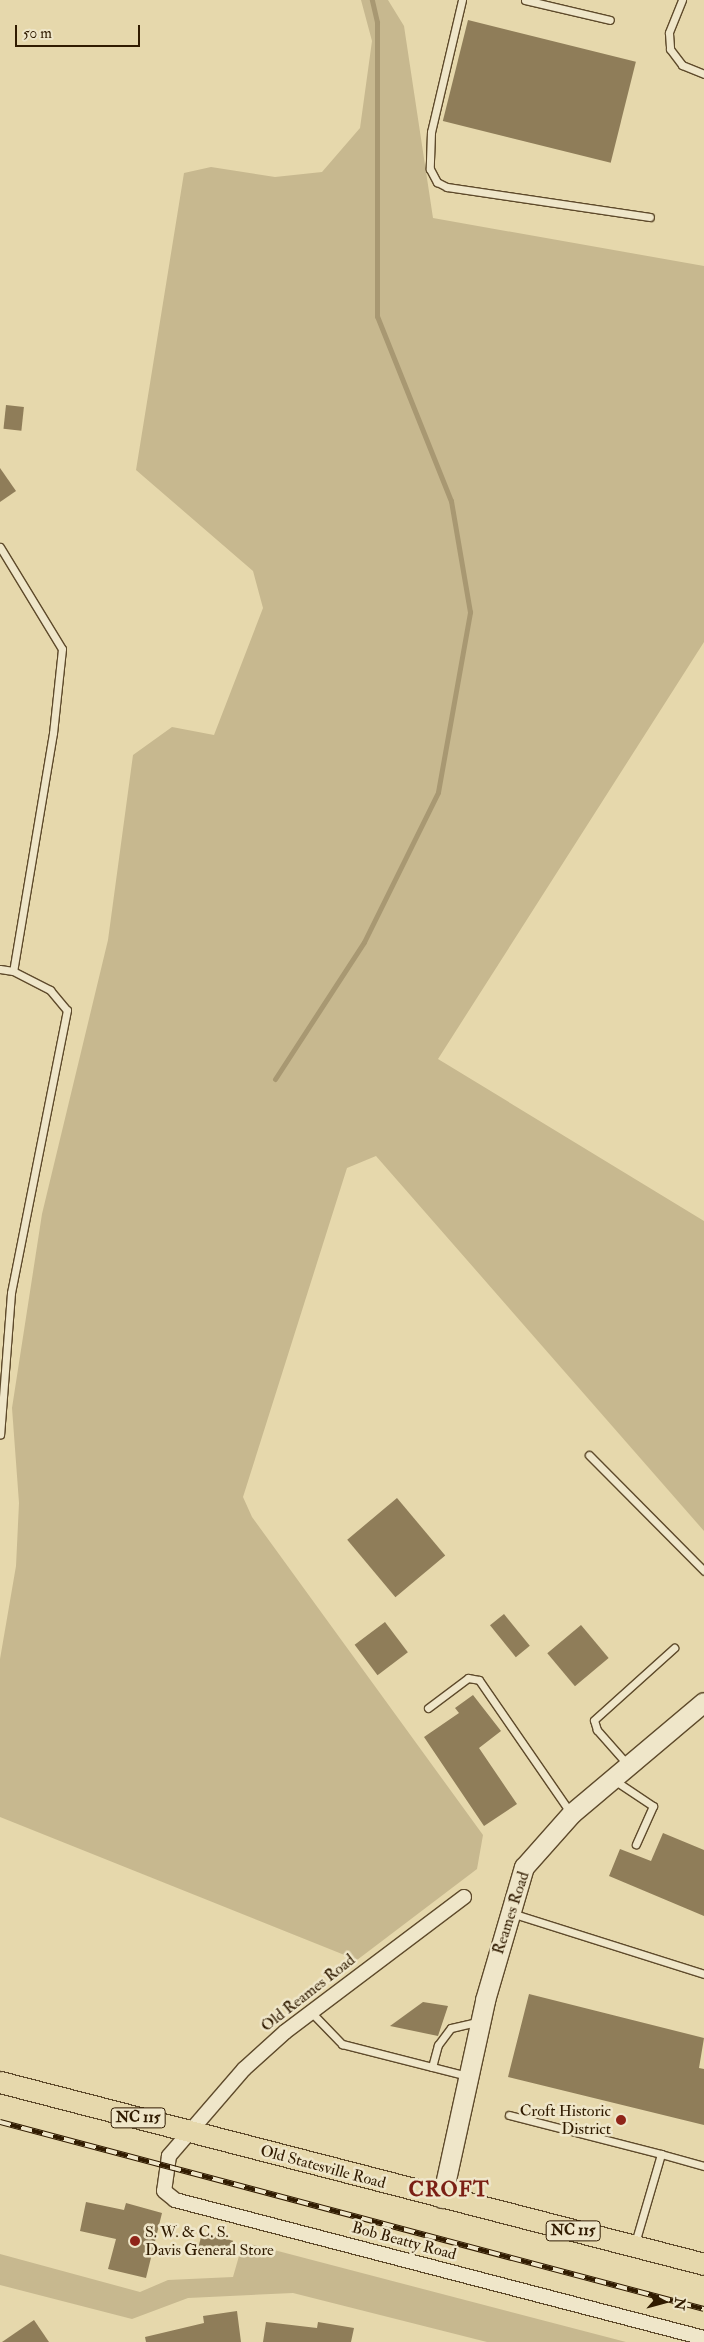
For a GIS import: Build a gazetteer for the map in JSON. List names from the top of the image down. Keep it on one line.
{"streets":{"main road":["Reames Road","NC 115","Old Statesville Road"],"street":["Old Reames Road","Bob Beatty Road"]},"crossings":[["Reames Road","Old Statesville Road"],["Old Reames Road","Old Statesville Road"],["Old Reames Road","Bob Beatty Road"],["Old Statesville Road","Bob Beatty Road"]],"districts":["CROFT"],"places":["Croft Historic District","S. W. & C. S. Davis General Store"],"scale_bar":"50 m","north":"right"}
